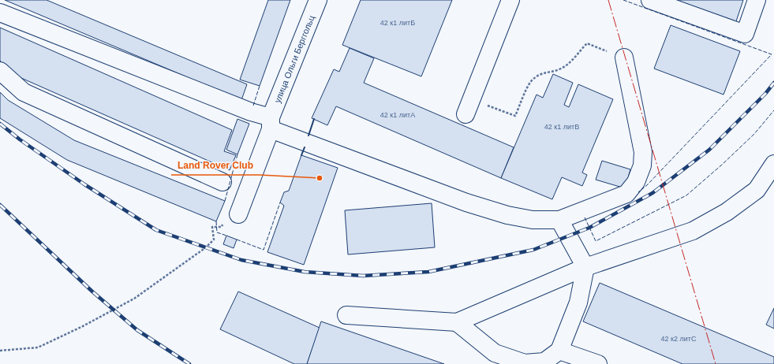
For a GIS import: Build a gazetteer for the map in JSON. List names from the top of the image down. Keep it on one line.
{"streets":{"street":["улица Ольги Берггольц"]},"places":["Land Rover Club"],"house_numbers":["42 к1 литБ","42 к1 литА","42 к1 литВ","42 к2 литС"]}
